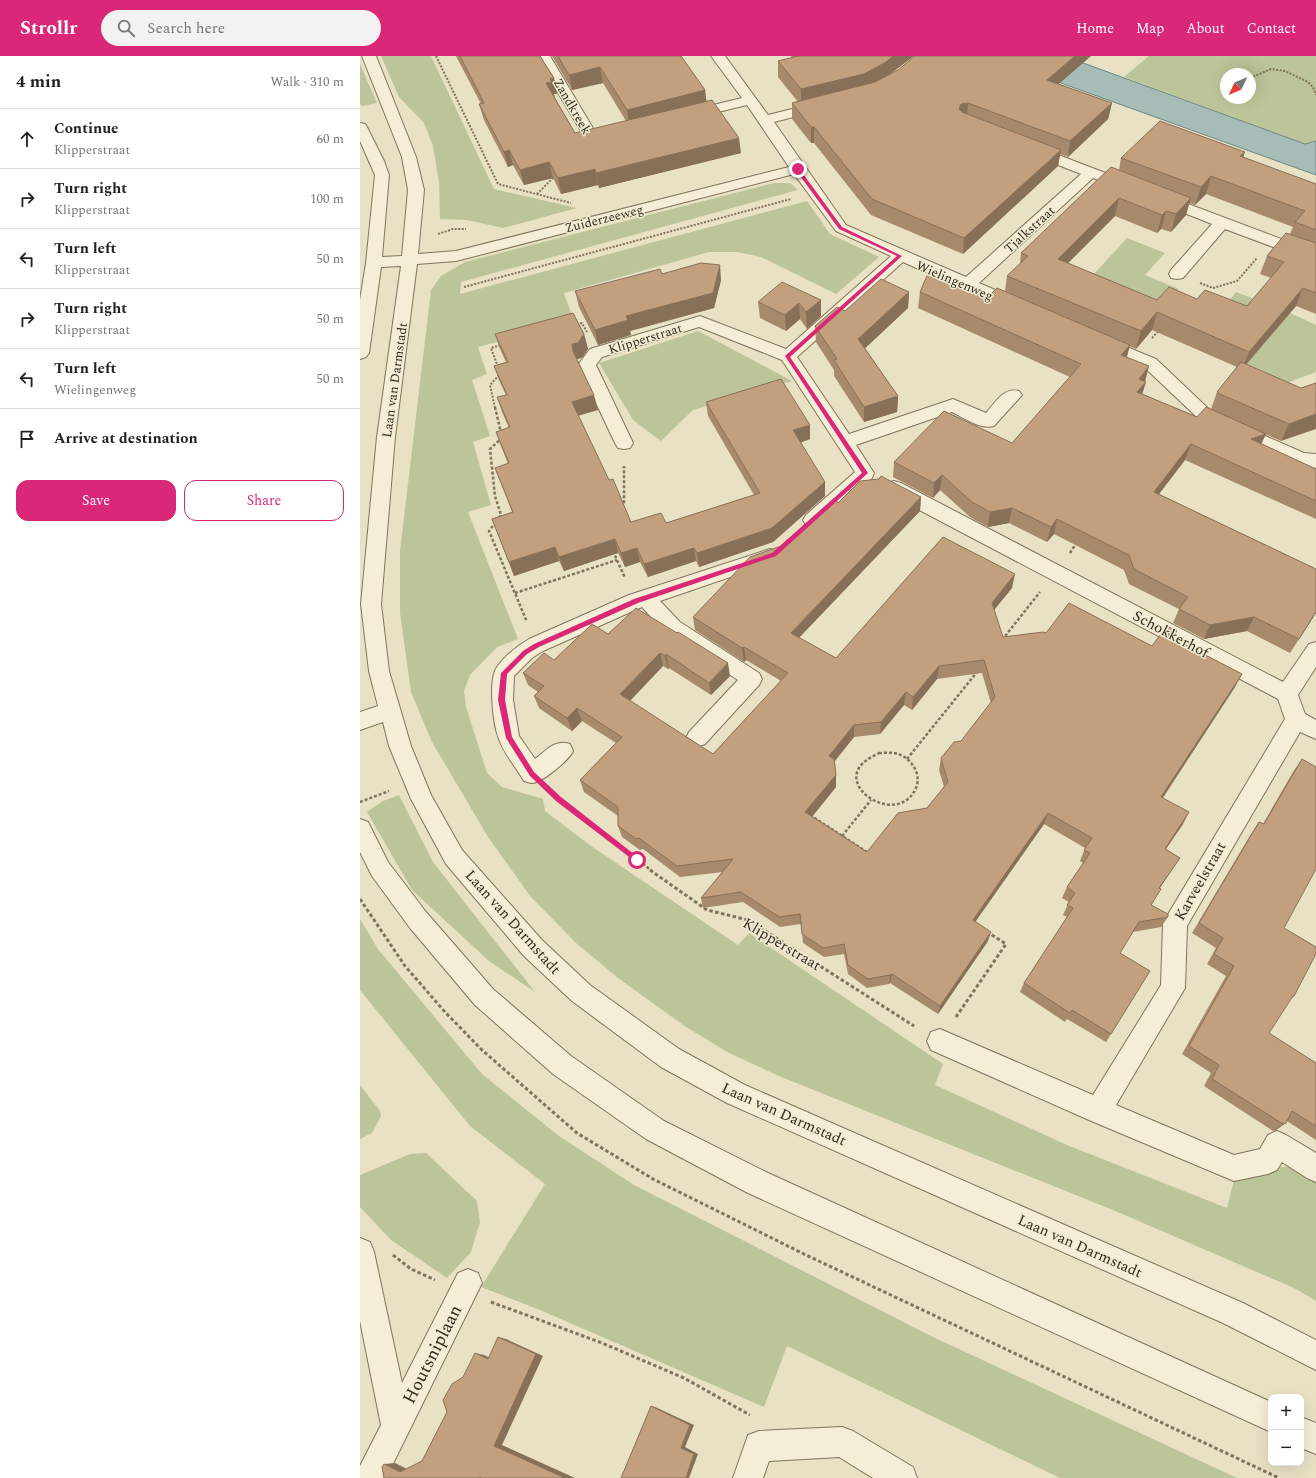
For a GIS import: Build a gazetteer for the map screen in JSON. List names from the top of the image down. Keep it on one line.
{"streets":{"street":["Zandkreek","Zuiderzeeweg","Tjalkstraat","Wielingenweg","Klipperstraat","Laan van Darmstadt","Schokkerhof","Karveelstraat","Houtsniplaan"]},"crossings":[["Zuiderzeeweg","Wielingenweg"],["Zuiderzeeweg","Laan van Darmstadt"],["Tjalkstraat","Wielingenweg"]],"north":"bottom left","page":{"header":"Strollr","search":"Search here","nav":["Home","Map","About","Contact"],"heading":["4 min","Walk · 310 m"],"list":[["Continue","Klipperstraat","60 m"],["Turn right","Klipperstraat","100 m"],["Turn left","Klipperstraat","50 m"],["Turn right","Klipperstraat","50 m"],["Turn left","Wielingenweg","50 m"],"Arrive at destination"],"buttons":["Save","Share"],"map_buttons":["+","−"]}}
